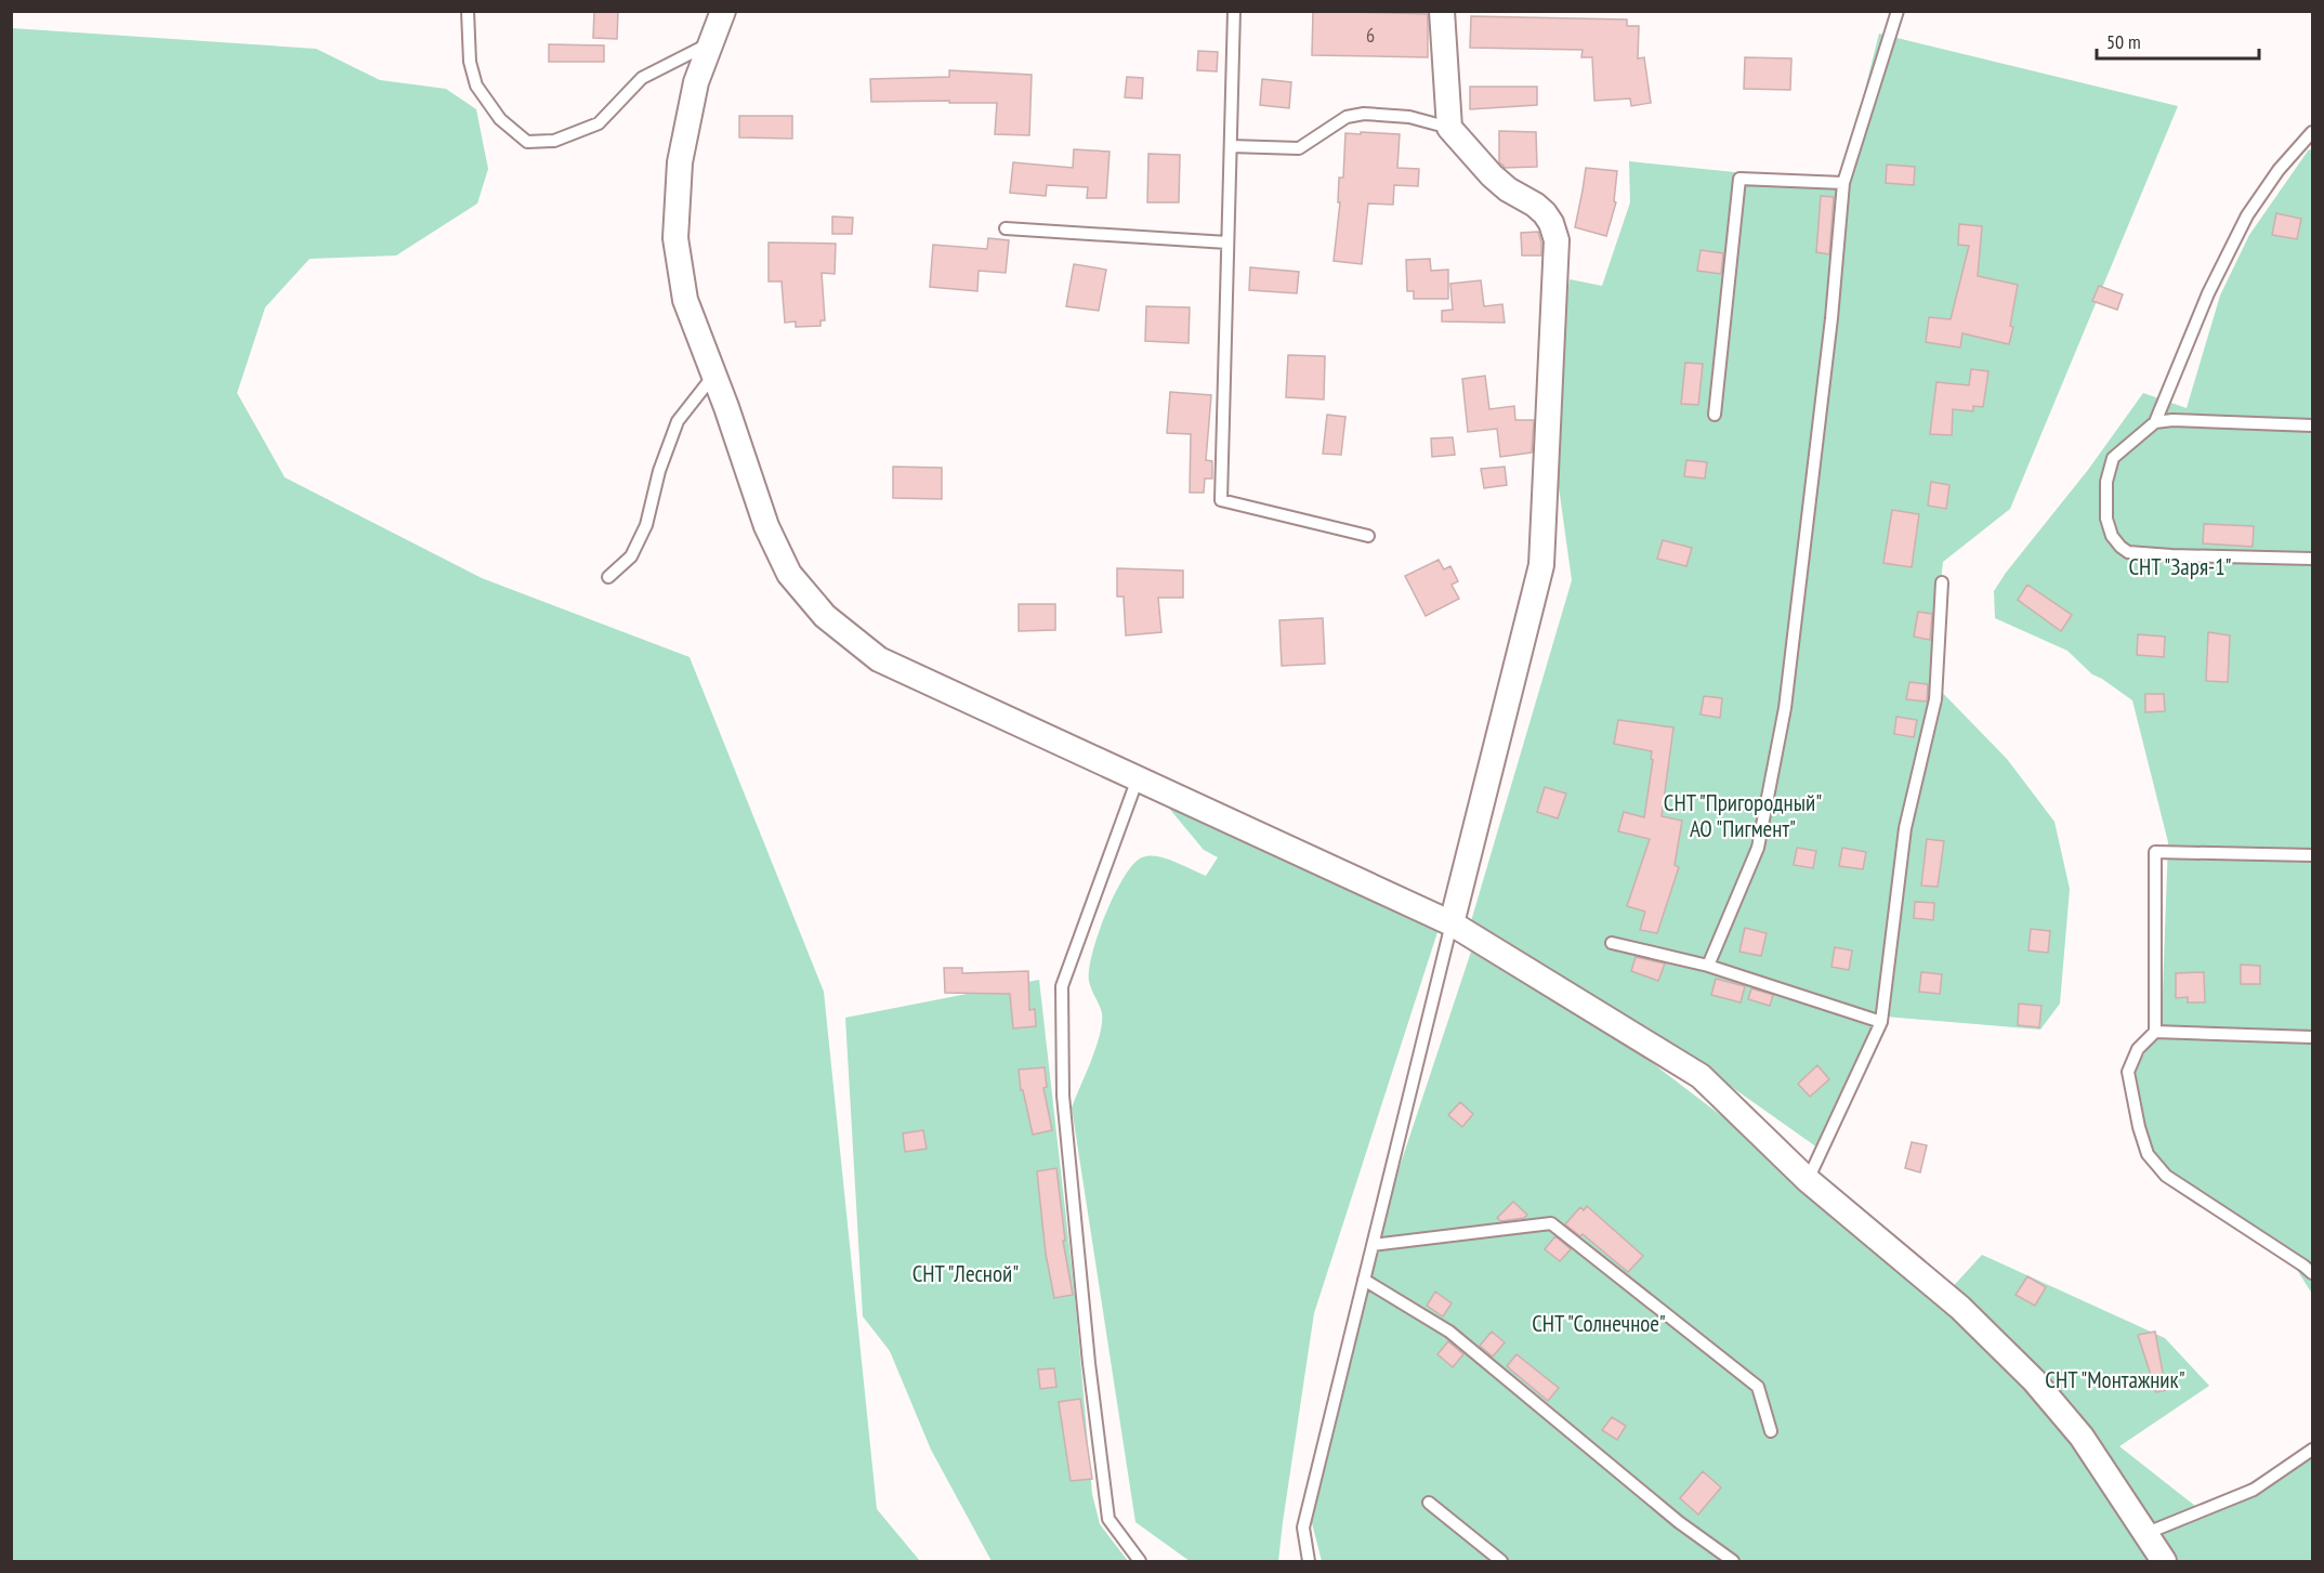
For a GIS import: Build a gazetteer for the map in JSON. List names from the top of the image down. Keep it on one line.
{"parks":["СНТ \"Заря-1\"","СНТ \"Пригородный\" АО \"Пигмент\"","СНТ \"Лесной\"","СНТ \"Солнечное\"","СНТ \"Монтажник\""],"house_numbers":["6"],"scale_bar":"50 m"}
